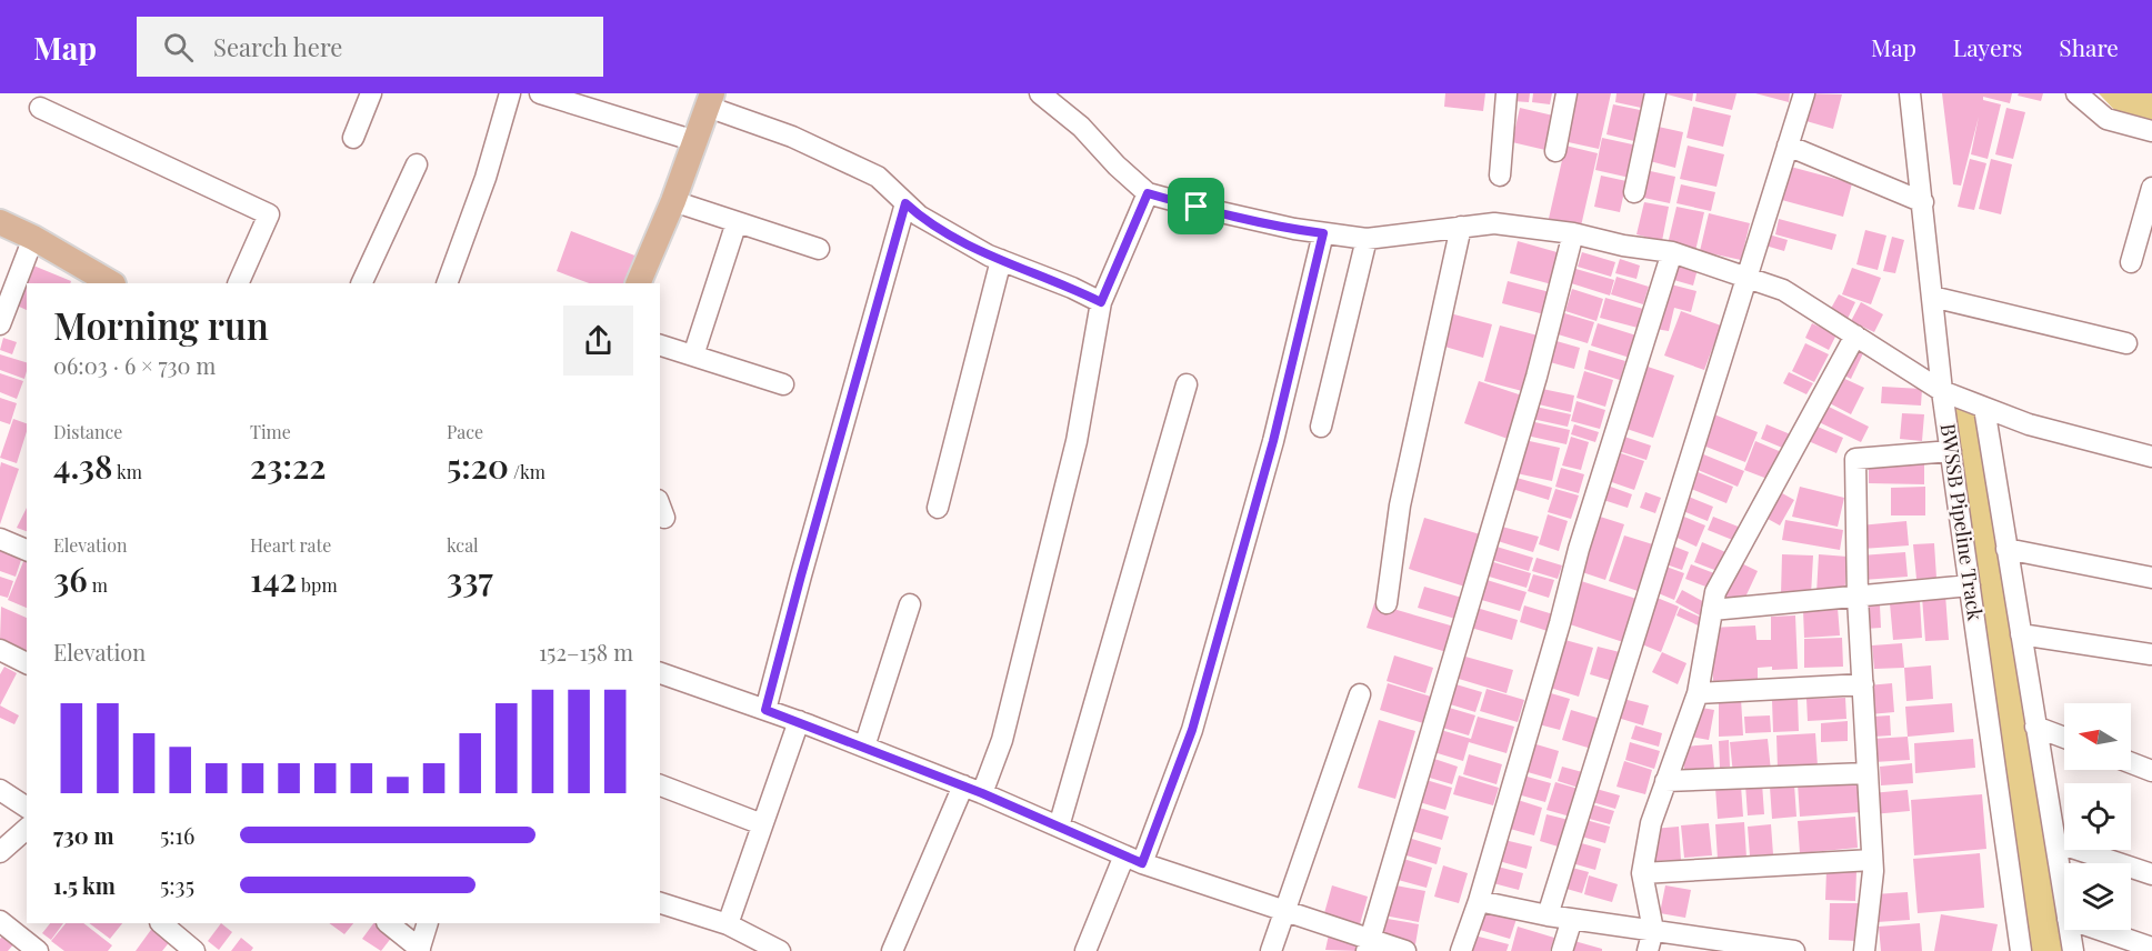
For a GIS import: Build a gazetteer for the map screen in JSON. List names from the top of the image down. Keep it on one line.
{"streets":{"street":["BWSSB Pipeline Track"]},"north":"left","page":{"header":"Map","search":"Search here","nav":["Map","Layers","Share"],"heading":["Morning run","06:03 · 6 × 730 m"],"stats":[["Distance","4.38 km"],["Time","23:22"],["Pace","5:20 /km"],["Elevation","36 m"],["Heart rate","142 bpm"],["kcal","337"]],"chart":["Elevation","152–158 m"],"list":[{"name":"730 m","note":"5:16"},{"name":"1.5 km","note":"5:35"}]}}
